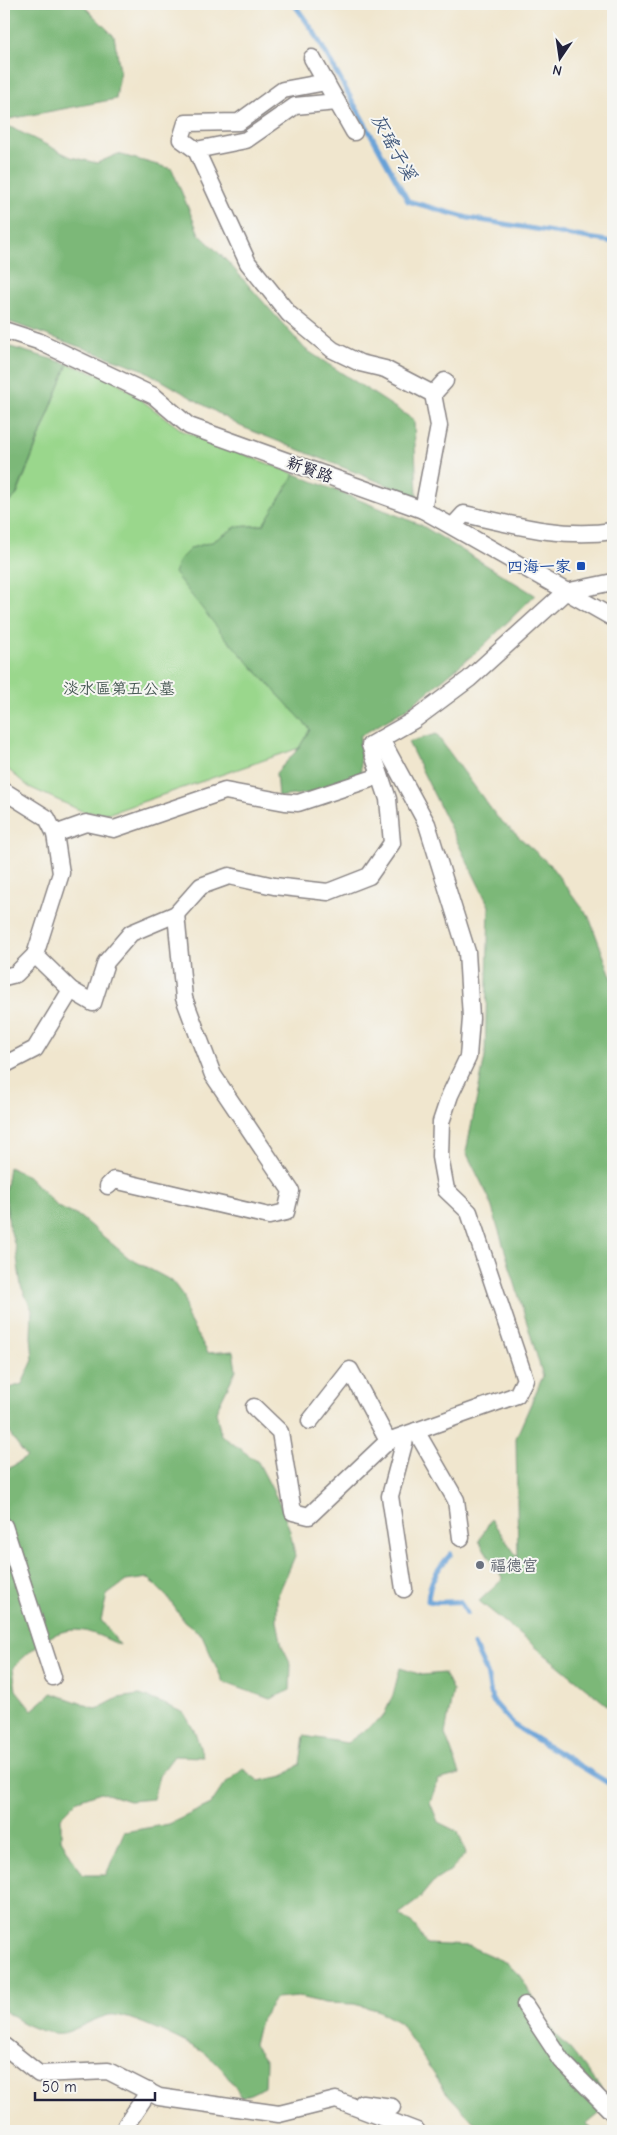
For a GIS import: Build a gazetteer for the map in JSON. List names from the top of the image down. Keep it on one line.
{"streets":{"street":["新賢路"]},"water":["灰瑤子溪"],"parks":["淡水區第五公墓"],"places":{"transit":["四海一家"],"other":["福德宮"]},"scale_bar":"50 m","north":"bottom"}
